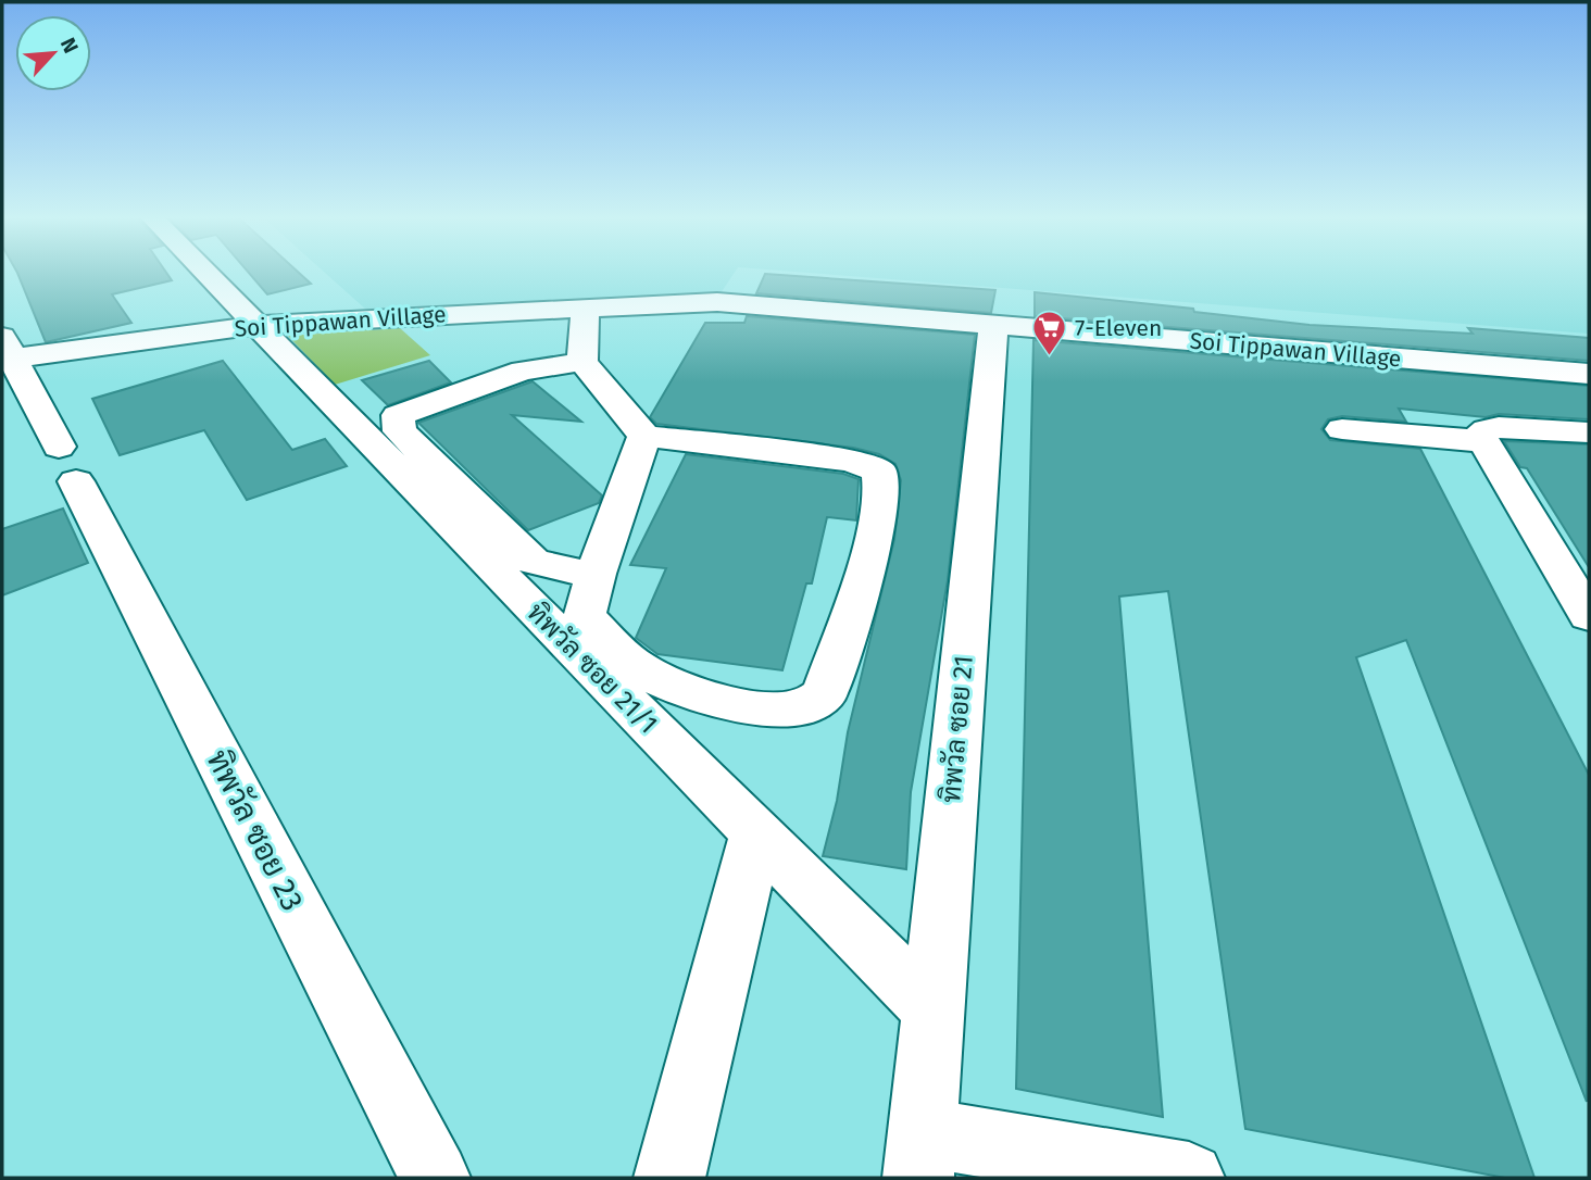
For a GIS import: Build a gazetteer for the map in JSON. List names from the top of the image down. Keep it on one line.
{"streets":{"street":["Soi Tippawan Village","ทิพวัล ซอย 21/1","ทิพวัล ซอย 21","ทิพวัล ซอย 23"]},"crossings":[["Soi Tippawan Village","ทิพวัล ซอย 21/1"],["Soi Tippawan Village","ทิพวัล ซอย 21"],["Soi Tippawan Village","ทิพวัล ซอย 23"],["ทิพวัล ซอย 21/1","ทิพวัล ซอย 21"]],"places":{"supermarket":["7-Eleven"]},"north":"top right"}
